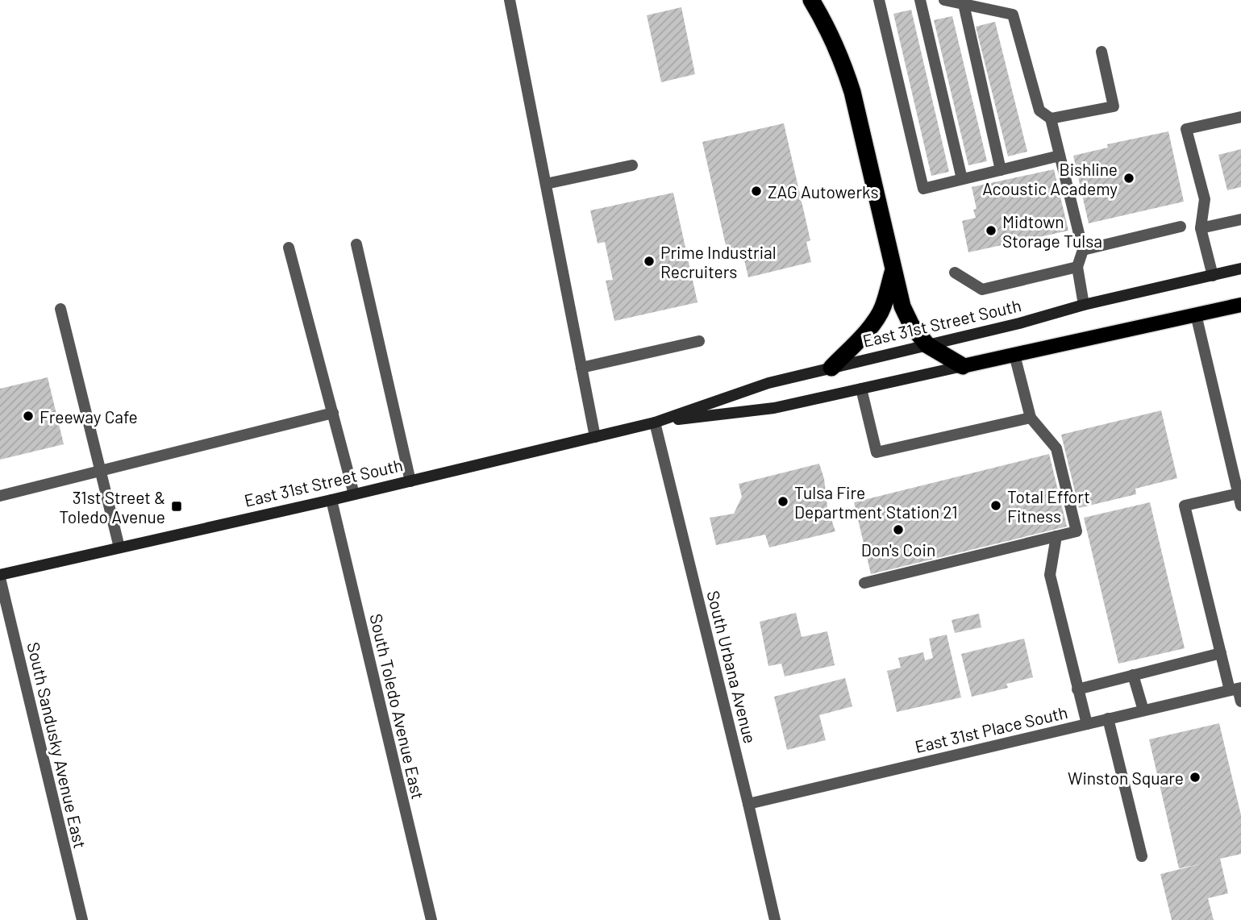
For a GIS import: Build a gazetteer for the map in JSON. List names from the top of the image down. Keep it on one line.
{"streets":{"main road":["East 31st Street South"],"street":["South Urbana Avenue","South Toledo Avenue East","East 31st Place South","South Sandusky Avenue East"]},"crossings":[["East 31st Street South","South Urbana Avenue"],["East 31st Street South","South Toledo Avenue East"],["East 31st Street South","South Sandusky Avenue East"],["South Urbana Avenue","East 31st Place South"]],"places":{"other":["Bishline Acoustic Academy","ZAG Autowerks","Midtown Storage Tulsa","Prime Industrial Recruiters","Freeway Cafe","Tulsa Fire Department Station 21","Total Effort Fitness","Don's Coin","Winston Square"],"transit":["31st Street & Toledo Avenue"]}}
